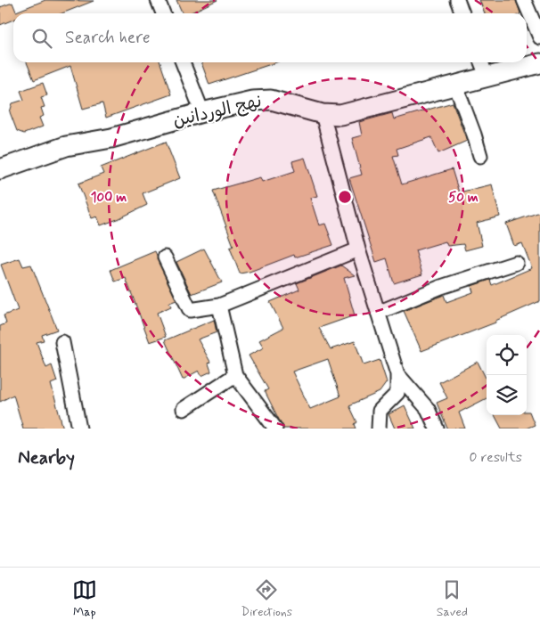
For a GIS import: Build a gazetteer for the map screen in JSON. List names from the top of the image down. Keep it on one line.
{"streets":{"street":["نهج الوردانين"]},"page":{"search":"Search here","heading":["Nearby","0 results"],"nav":["Map","Directions","Saved"]},"rings":["50 m","100 m"]}
